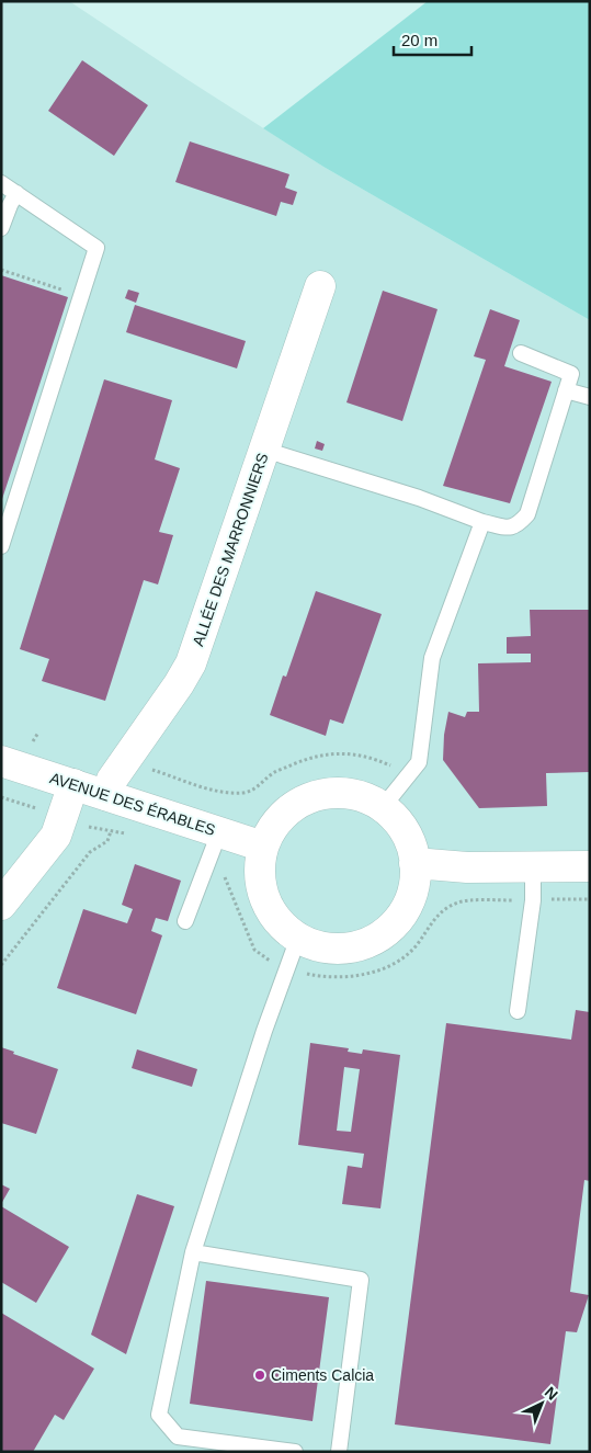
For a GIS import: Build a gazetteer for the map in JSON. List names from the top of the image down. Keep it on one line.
{"streets":{"street":["ALLÉE DES MARRONNIERS","AVENUE DES ÉRABLES"]},"crossings":[["ALLÉE DES MARRONNIERS","AVENUE DES ÉRABLES"]],"places":["Ciments Calcia"],"scale_bar":"20 m","north":"top right"}
